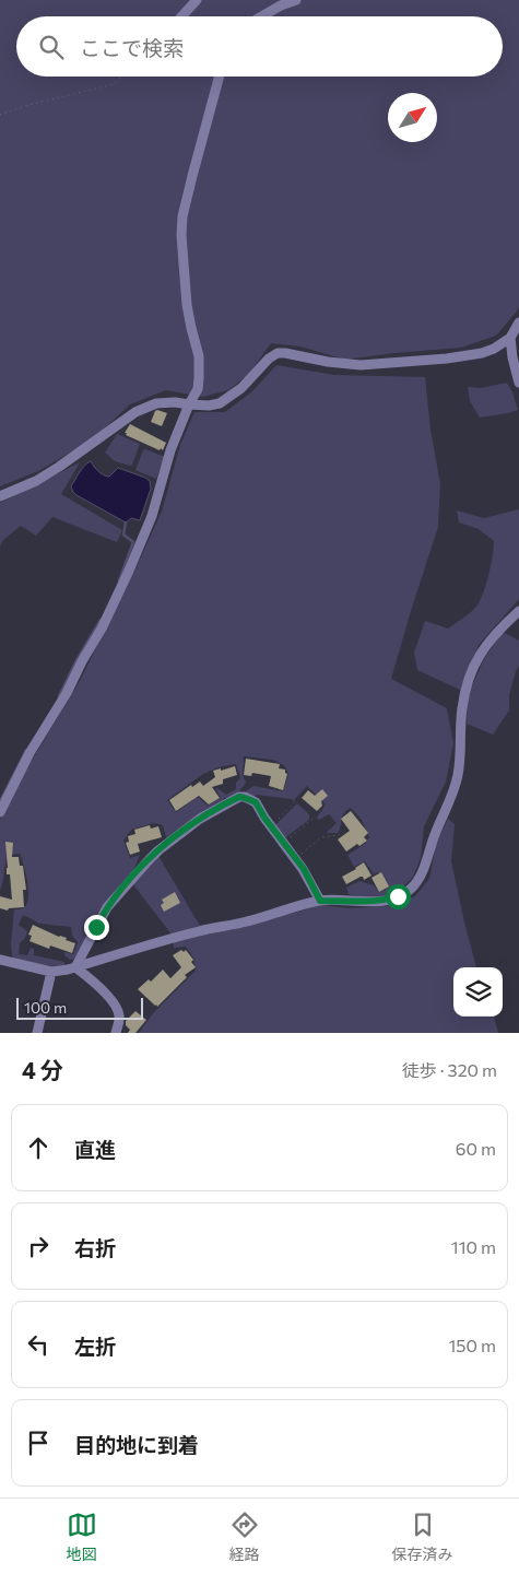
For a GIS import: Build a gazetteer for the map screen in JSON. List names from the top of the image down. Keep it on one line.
{"scale_bar":"100 m","north":"top right","page":{"search":"ここで検索","scale":"100 m","heading":["4 分","徒歩 · 320 m"],"list":[["直進","60 m"],["右折","110 m"],["左折","150 m"],"目的地に到着"],"nav":["地図","経路","保存済み"]}}
